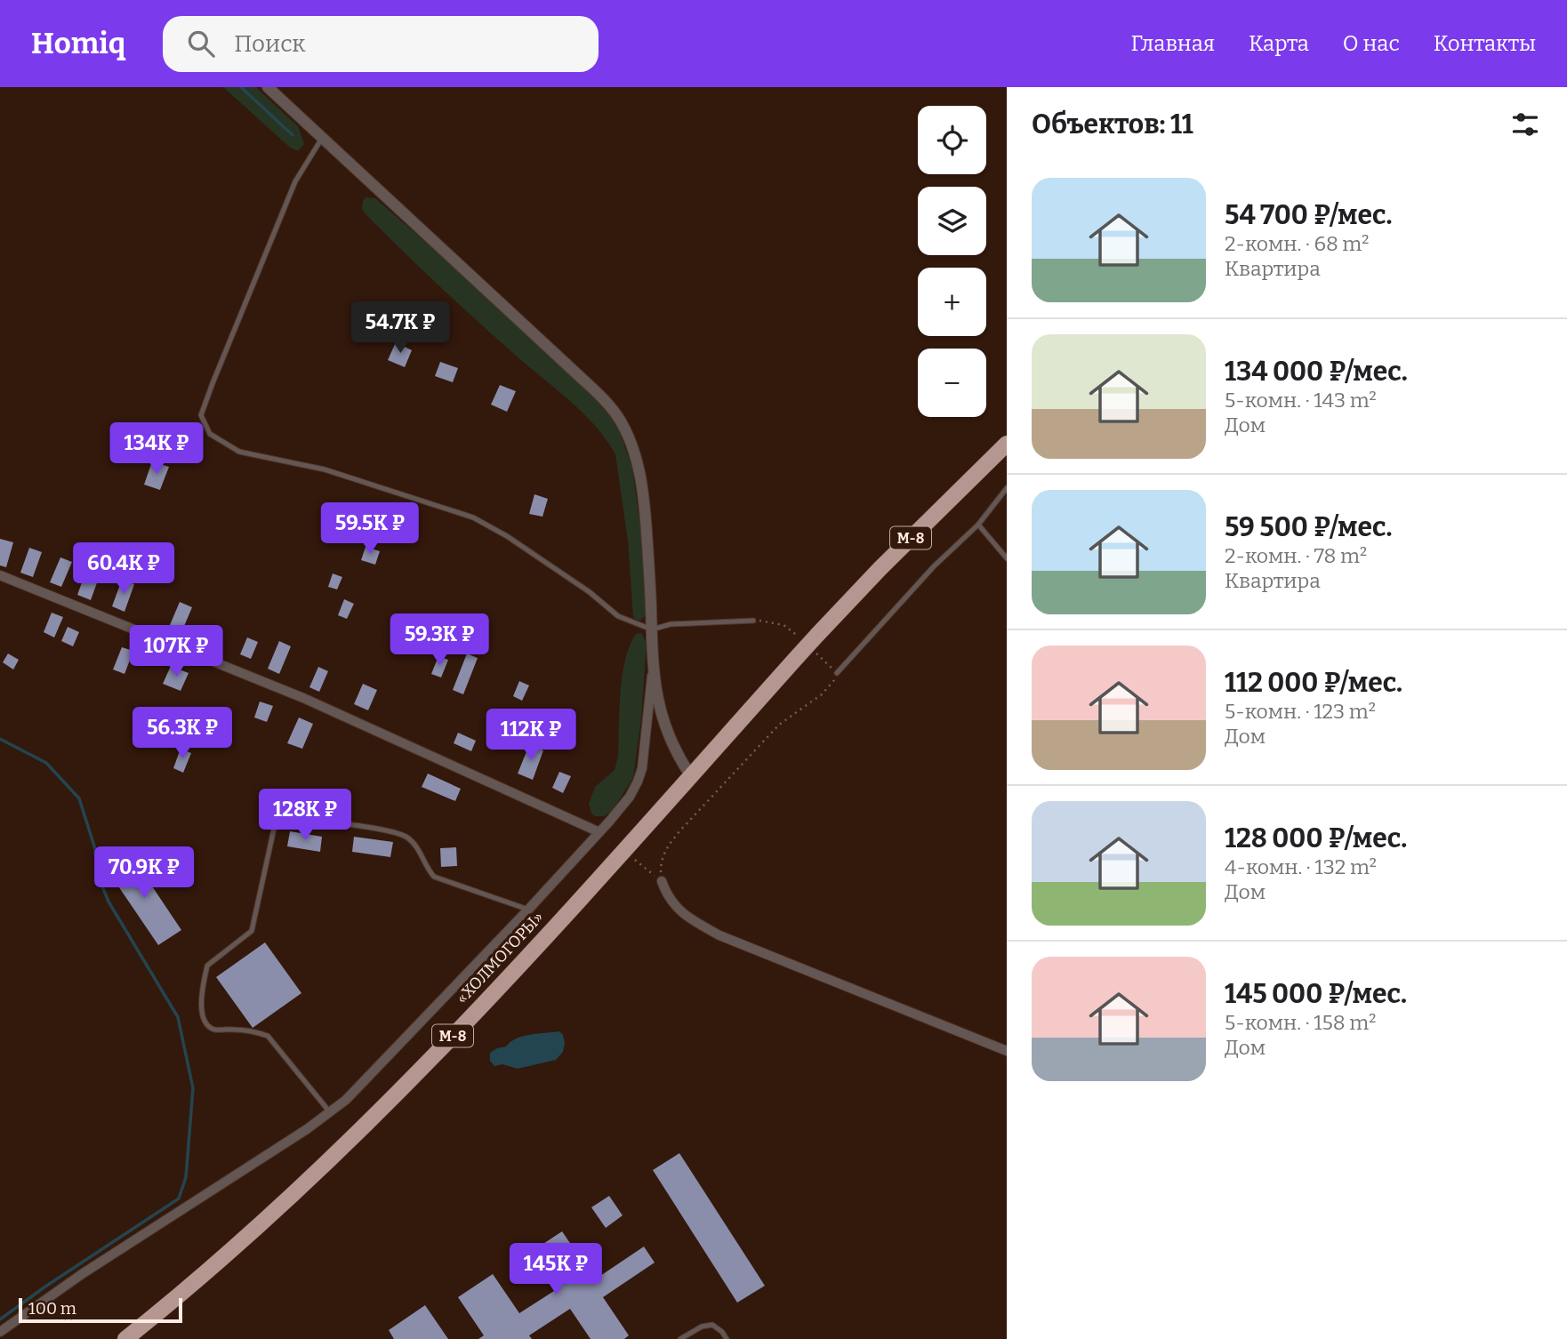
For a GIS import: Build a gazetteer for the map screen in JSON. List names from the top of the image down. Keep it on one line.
{"streets":{"highway":["М-8","«ХОЛМОГОРЫ»"]},"scale_bar":"100 m","page":{"header":"Homiq","search":"Поиск","nav":["Главная","Карта","О нас","Контакты"],"heading":"Объектов: 11","map_buttons":["+","−"],"list":[{"name":"54 700 ₽/мес.","note":"2-комн. · 68 m² · Квартира"},{"name":"134 000 ₽/мес.","note":"5-комн. · 143 m² · Дом"},{"name":"59 500 ₽/мес.","note":"2-комн. · 78 m² · Квартира"},{"name":"112 000 ₽/мес.","note":"5-комн. · 123 m² · Дом"},{"name":"128 000 ₽/мес.","note":"4-комн. · 132 m² · Дом"},{"name":"145 000 ₽/мес.","note":"5-комн. · 158 m² · Дом"}],"price":["54.7K ₽","134K ₽","59.5K ₽","60.4K ₽","59.3K ₽","107K ₽","56.3K ₽","112K ₽","128K ₽","70.9K ₽","145K ₽"],"scale":"100 m"}}
